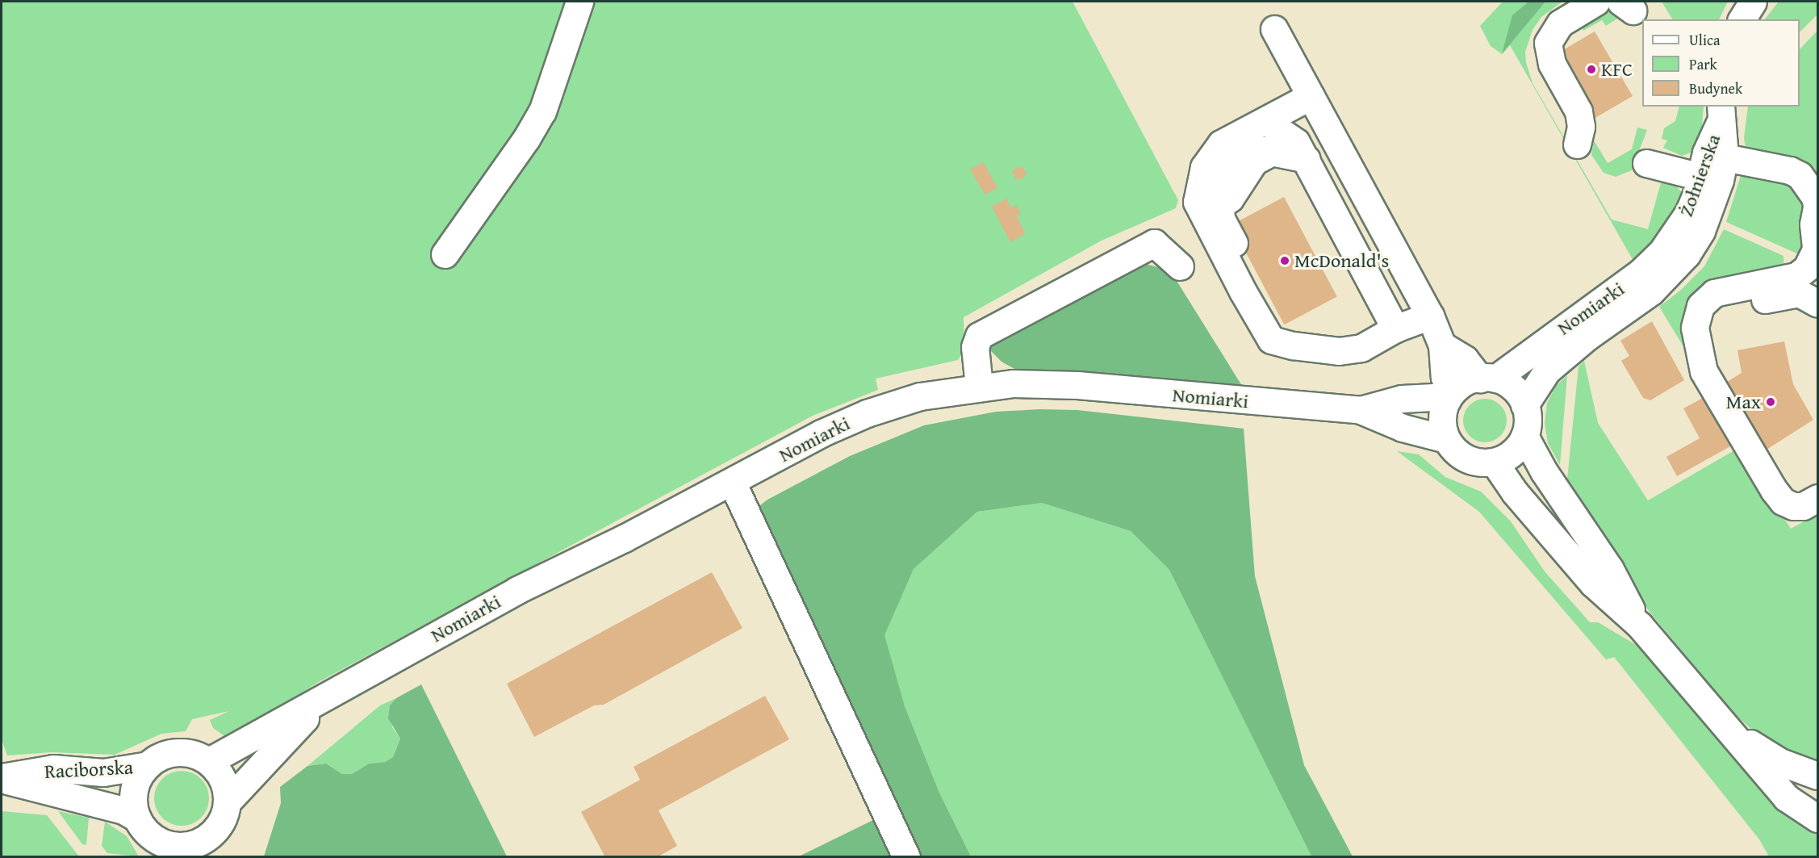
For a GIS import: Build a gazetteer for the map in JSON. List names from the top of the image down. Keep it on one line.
{"streets":{"main road":["Żołnierska","Nomiarki","Raciborska"]},"crossings":[["Żołnierska","Nomiarki"],["Nomiarki","Raciborska"]],"places":["KFC","McDonald's","Max"],"legend":["Ulica","Park","Budynek"]}
